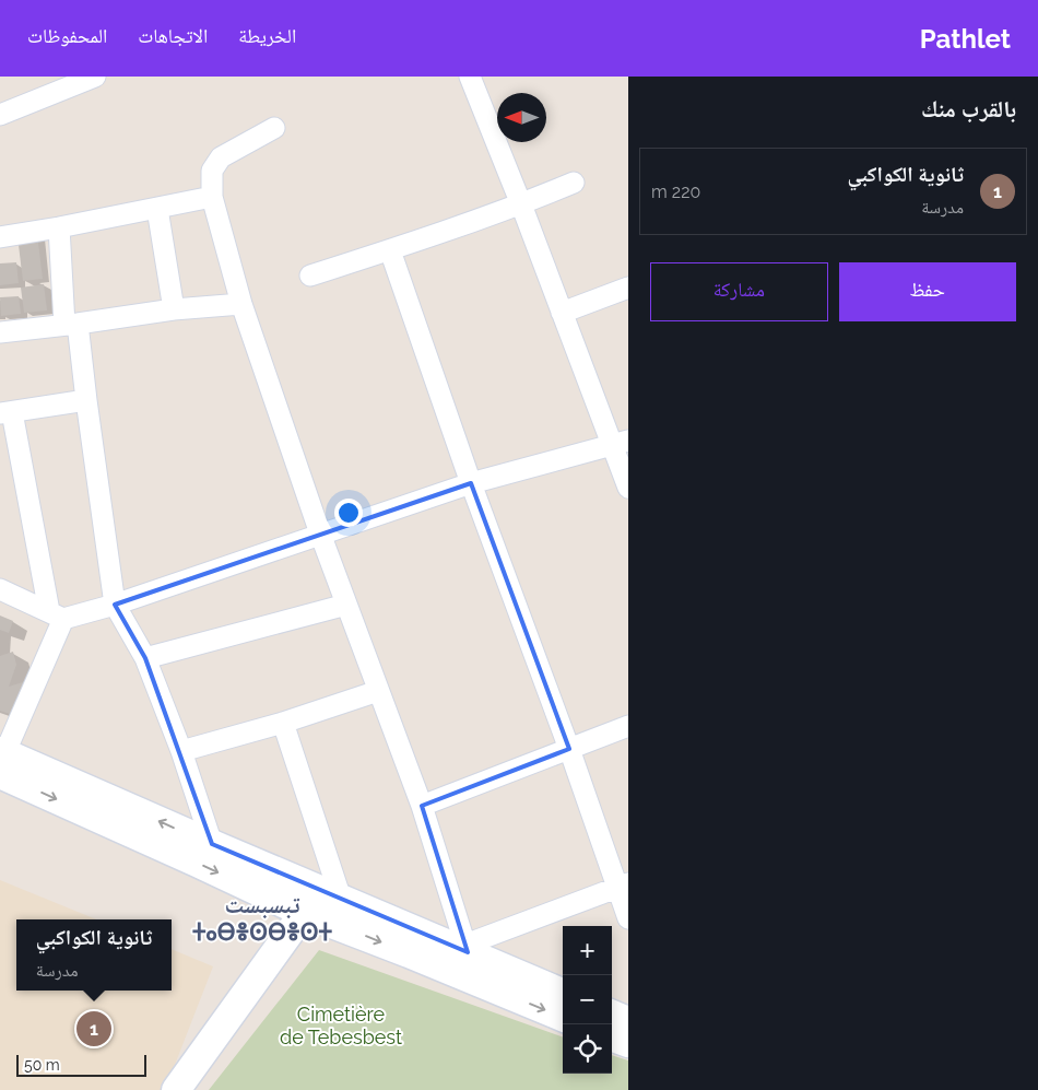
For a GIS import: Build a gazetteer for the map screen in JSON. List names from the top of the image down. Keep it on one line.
{"districts":["تبسبست ⵜⴰⴱⴻⵙⴱⴻⵙⵜ"],"parks":["Cimetière de Tebesbest"],"scale_bar":"50 m","north":"left","page":{"header":"Pathlet","nav":["الخريطة","الاتجاهات","المحفوظات"],"heading":"بالقرب منك","list":[{"mark":"1","name":"ثانوية الكواكبي","note":"مدرسة","value":"220 m"}],"buttons":["حفظ","مشاركة"],"popup":["ثانوية الكواكبي","مدرسة"],"map_buttons":["+","−"],"pins":"1","scale":"50 m"}}
